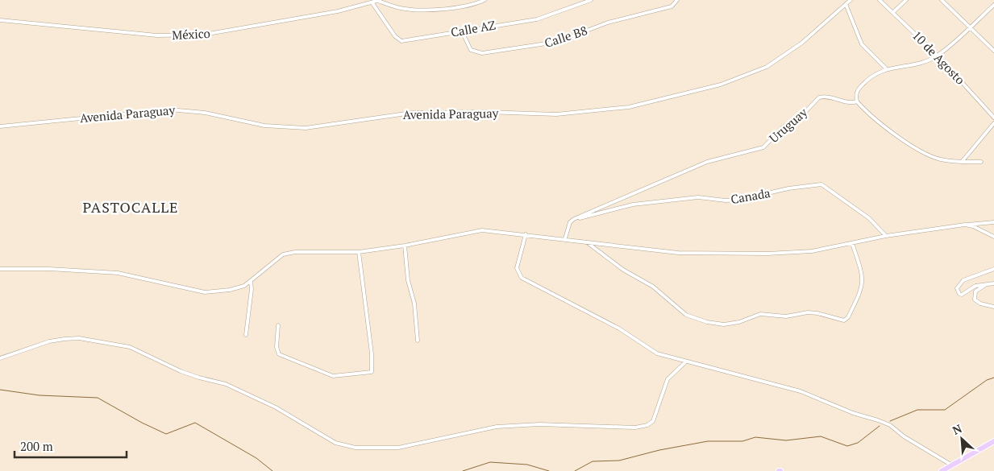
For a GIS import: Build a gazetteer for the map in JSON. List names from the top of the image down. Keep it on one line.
{"streets":{"street":["Calle AZ","México","Calle B8","10 de Agosto","Avenida Paraguay","Uruguay","Canada"]},"crossings":[["Calle AZ","México"],["Calle AZ","Calle B8"],["Uruguay","Canada"]],"districts":["PASTOCALLE"],"scale_bar":"200 m","north":"top left"}
